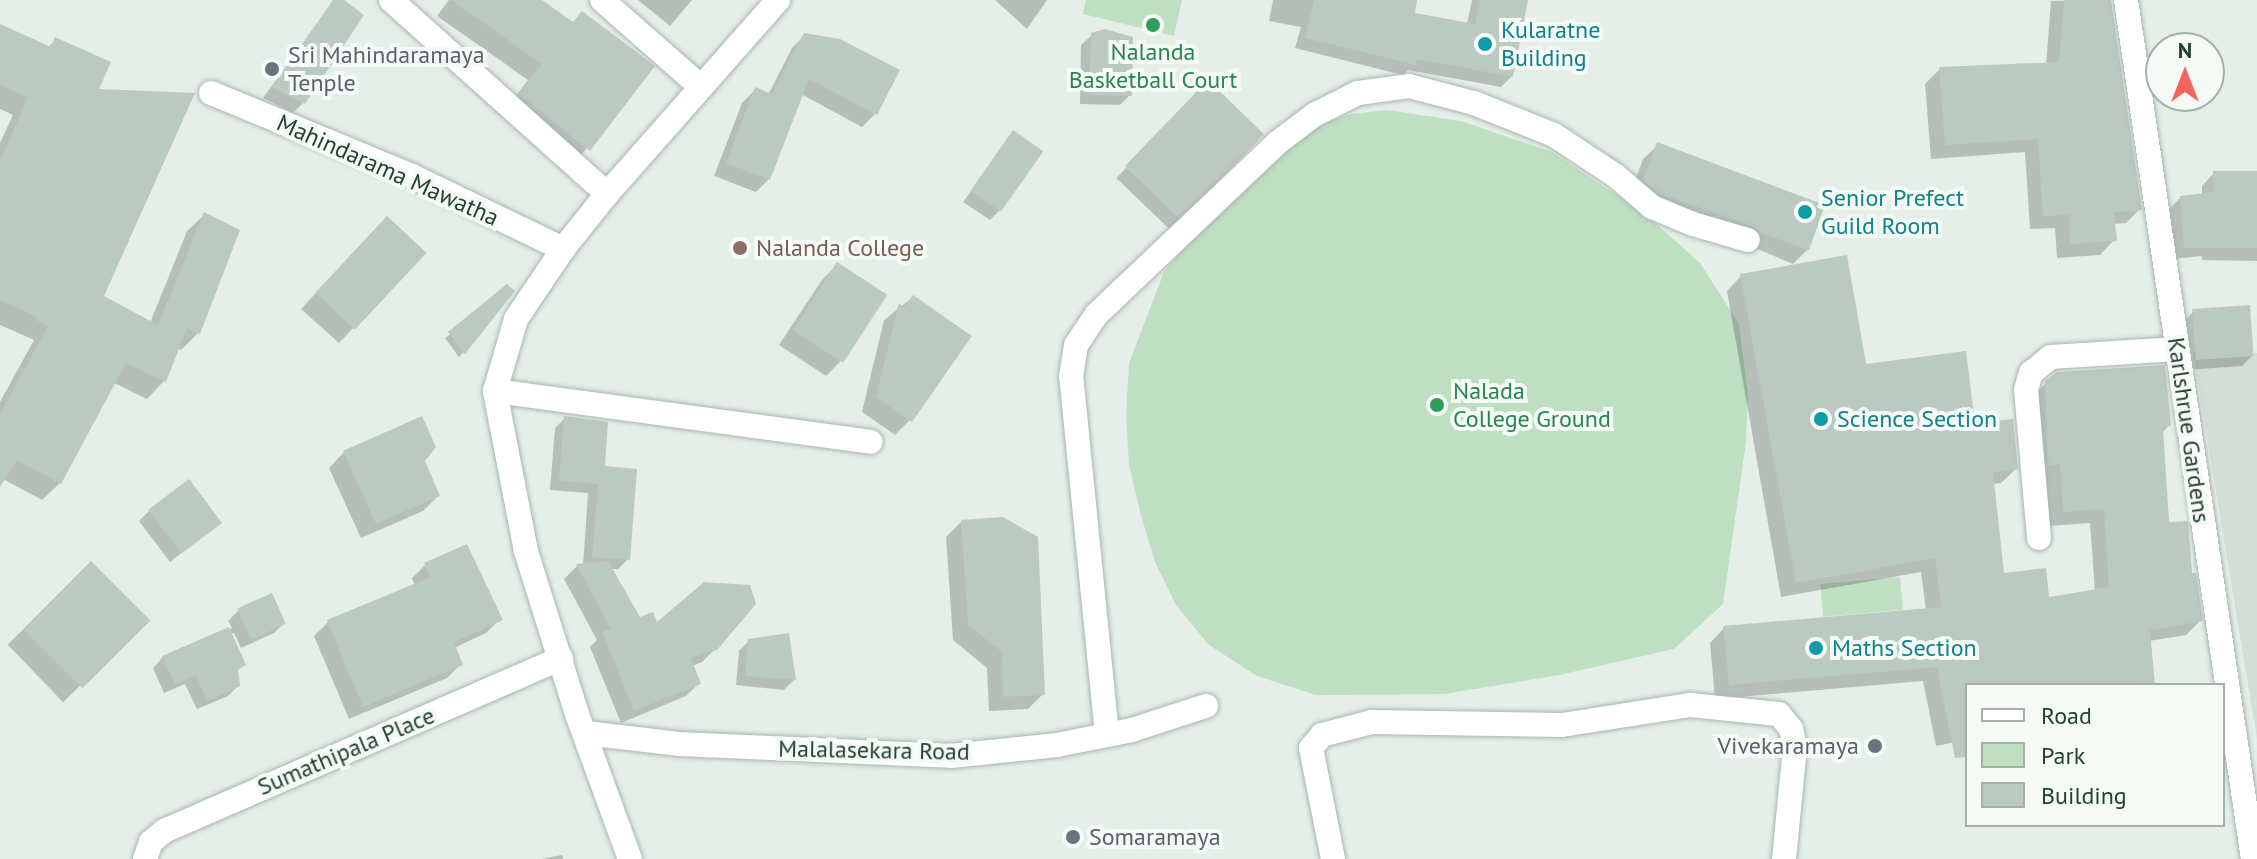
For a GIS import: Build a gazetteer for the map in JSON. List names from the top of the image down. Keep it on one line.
{"streets":{"street":["Mahindarama Mawatha","Karlshrue Gardens","Malalasekara Road","Sumathipala Place"]},"places":["Nalanda Basketball Court","Kularatne Building","Sri Mahindaramaya Tenple","Senior Prefect Guild Room","Nalanda College","Nalada College Ground","Science Section","Maths Section","Vivekaramaya","Somaramaya"],"legend":["Road","Park","Building"],"north":"top"}
